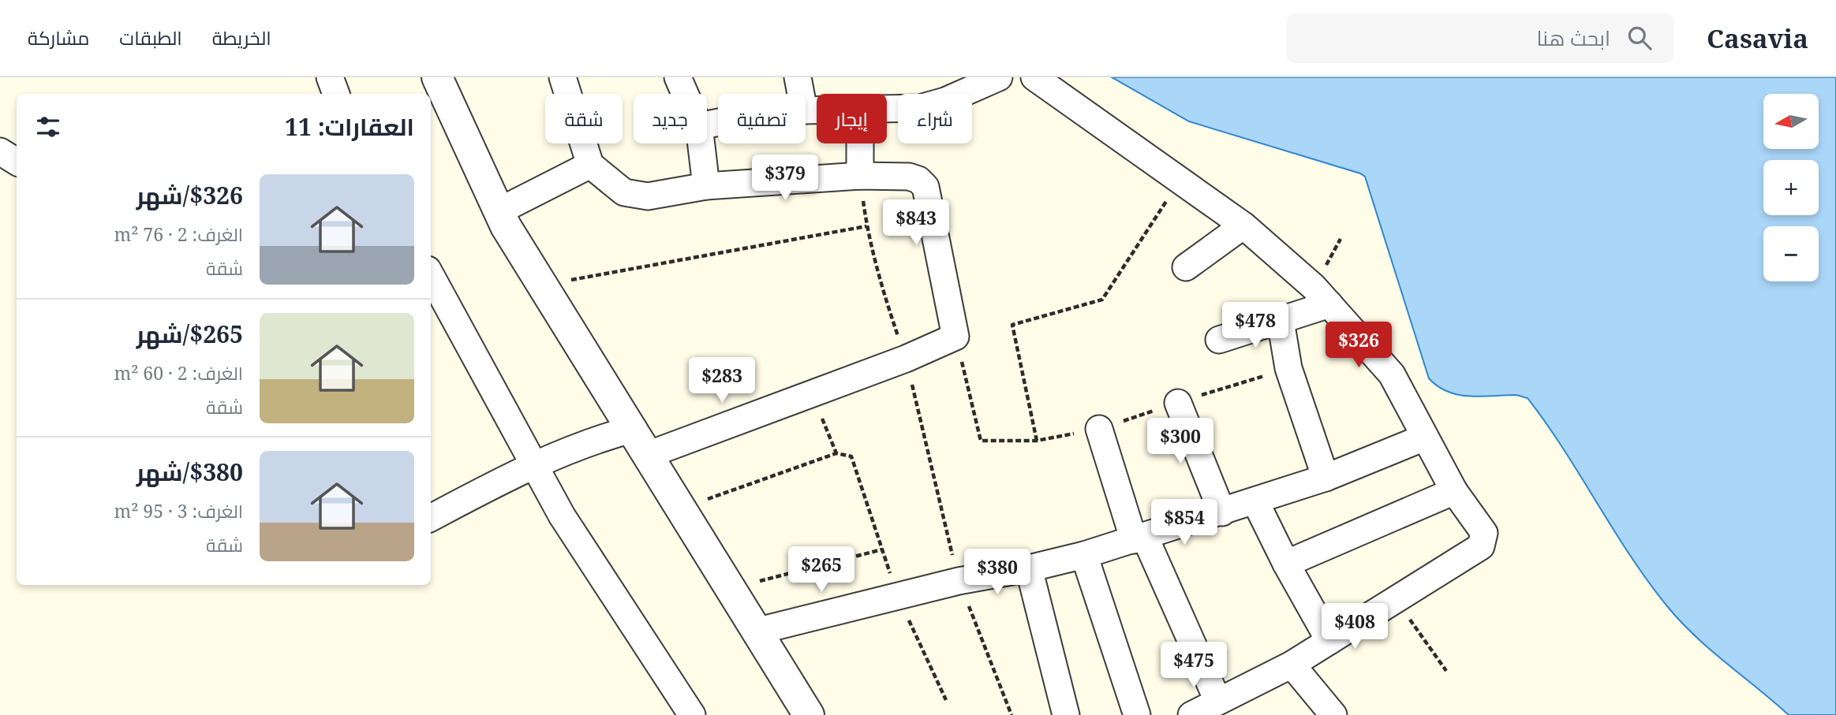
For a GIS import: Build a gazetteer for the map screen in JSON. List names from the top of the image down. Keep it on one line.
{"north":"left","page":{"header":"Casavia","search":"ابحث هنا","nav":["الخريطة","الطبقات","مشاركة"],"map_buttons":["+","−"],"chip":["شراء","إيجار","تصفية","جديد","شقة"],"heading":"العقارات: 11","price":["$379","$843","$478","$326","$283","$300","$854","$265","$380","$408","$475"],"list":[{"name":"$326/شهر","note":"الغرف: 2 · 76 m² · شقة"},{"name":"$265/شهر","note":"الغرف: 2 · 60 m² · شقة"},{"name":"$380/شهر","note":"الغرف: 3 · 95 m² · شقة"}]}}
